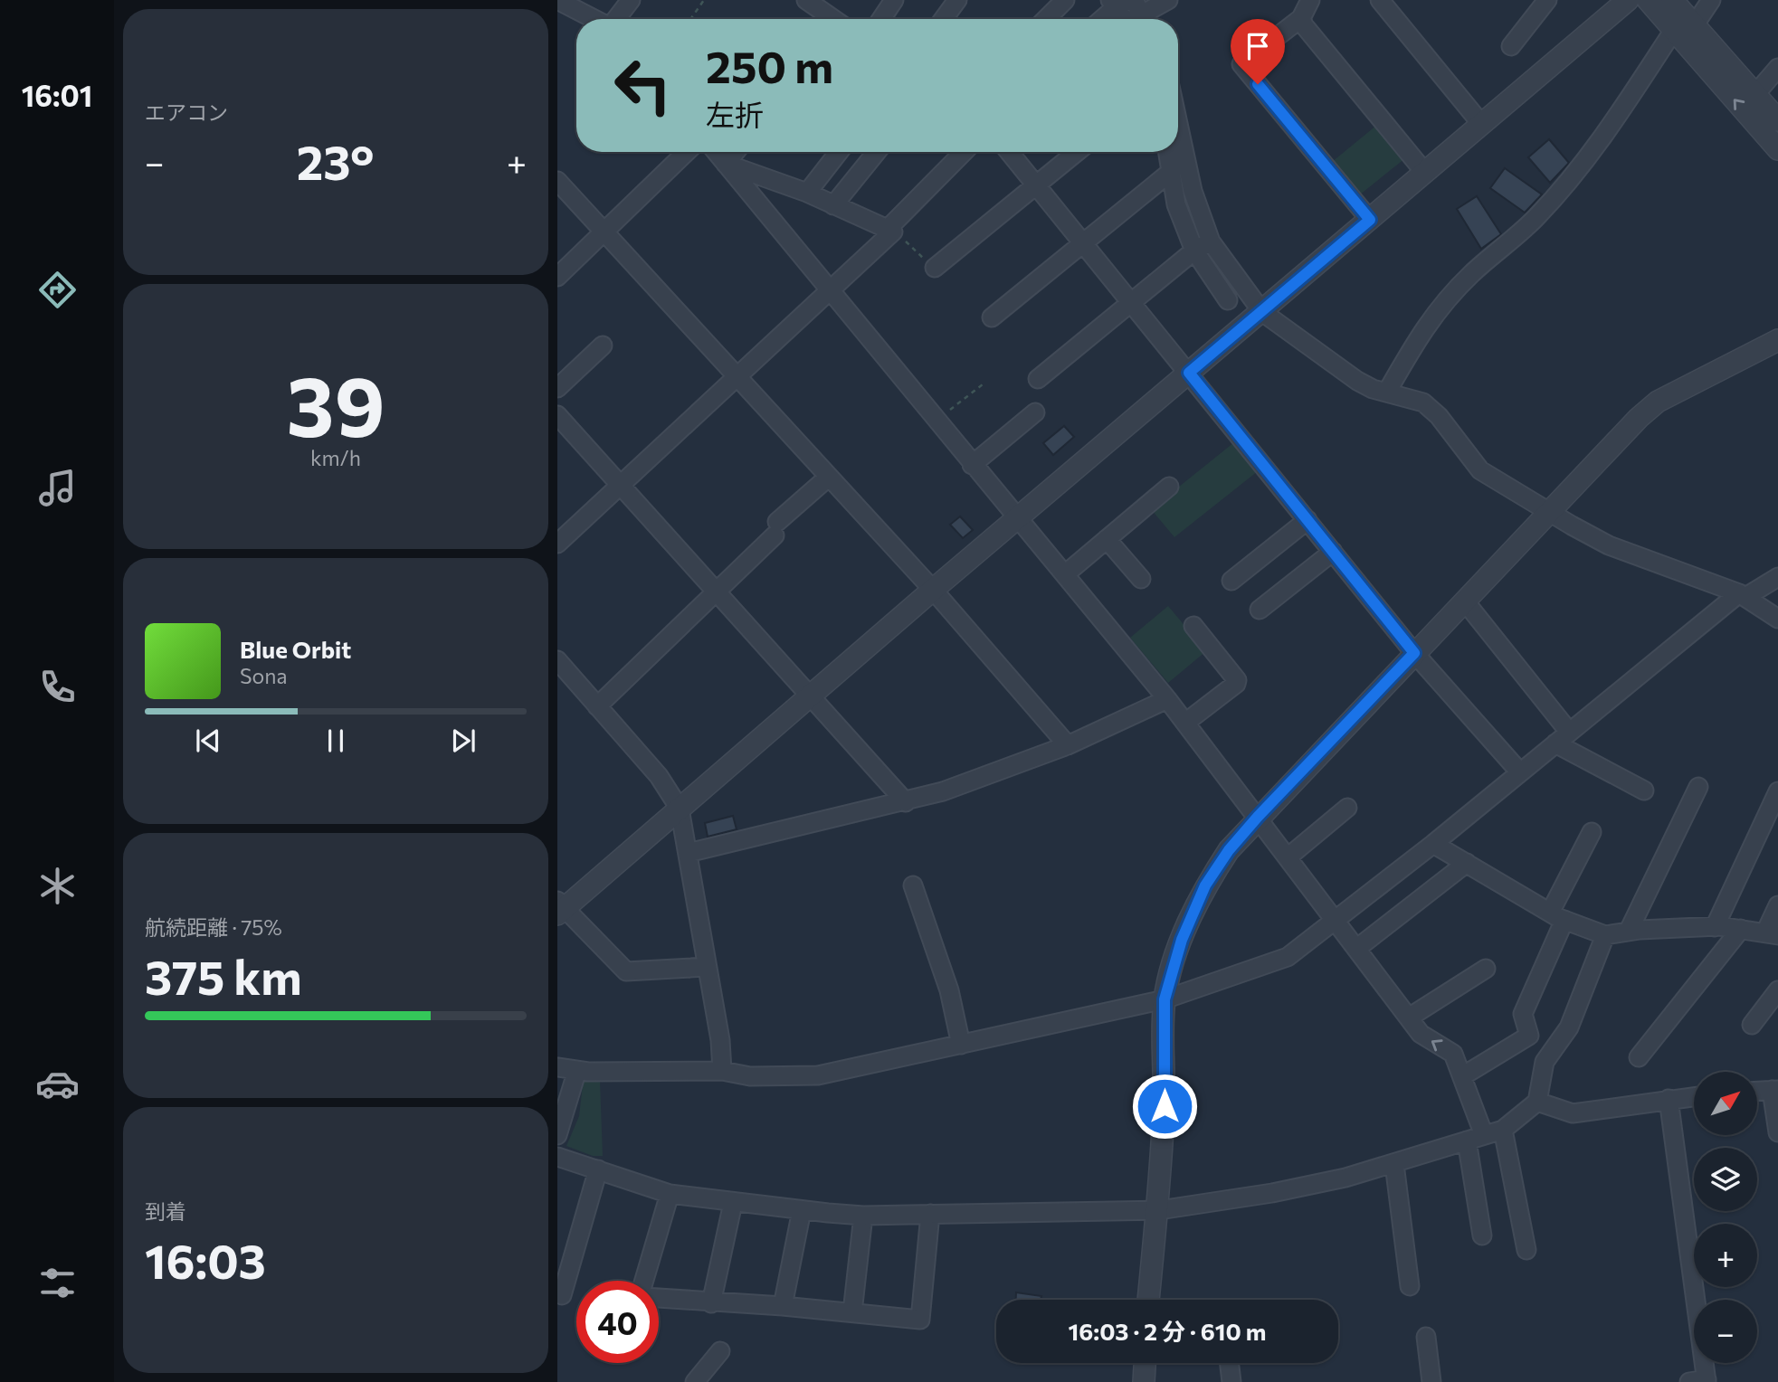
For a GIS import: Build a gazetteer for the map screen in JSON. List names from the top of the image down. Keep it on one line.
{"north":"top right","page":{"tabs":"16:01","tile":["エアコン",["39","km/h"],["航続距離 · 75%","375 km"],["到着","16:03"]],"turn":["250 m","左折"],"heat":["−","23°","+"],"song":["Blue Orbit","Sona"],"map_buttons":["+","−"],"limit":"40","trip":"16:03 · 2 分 · 610 m"}}
